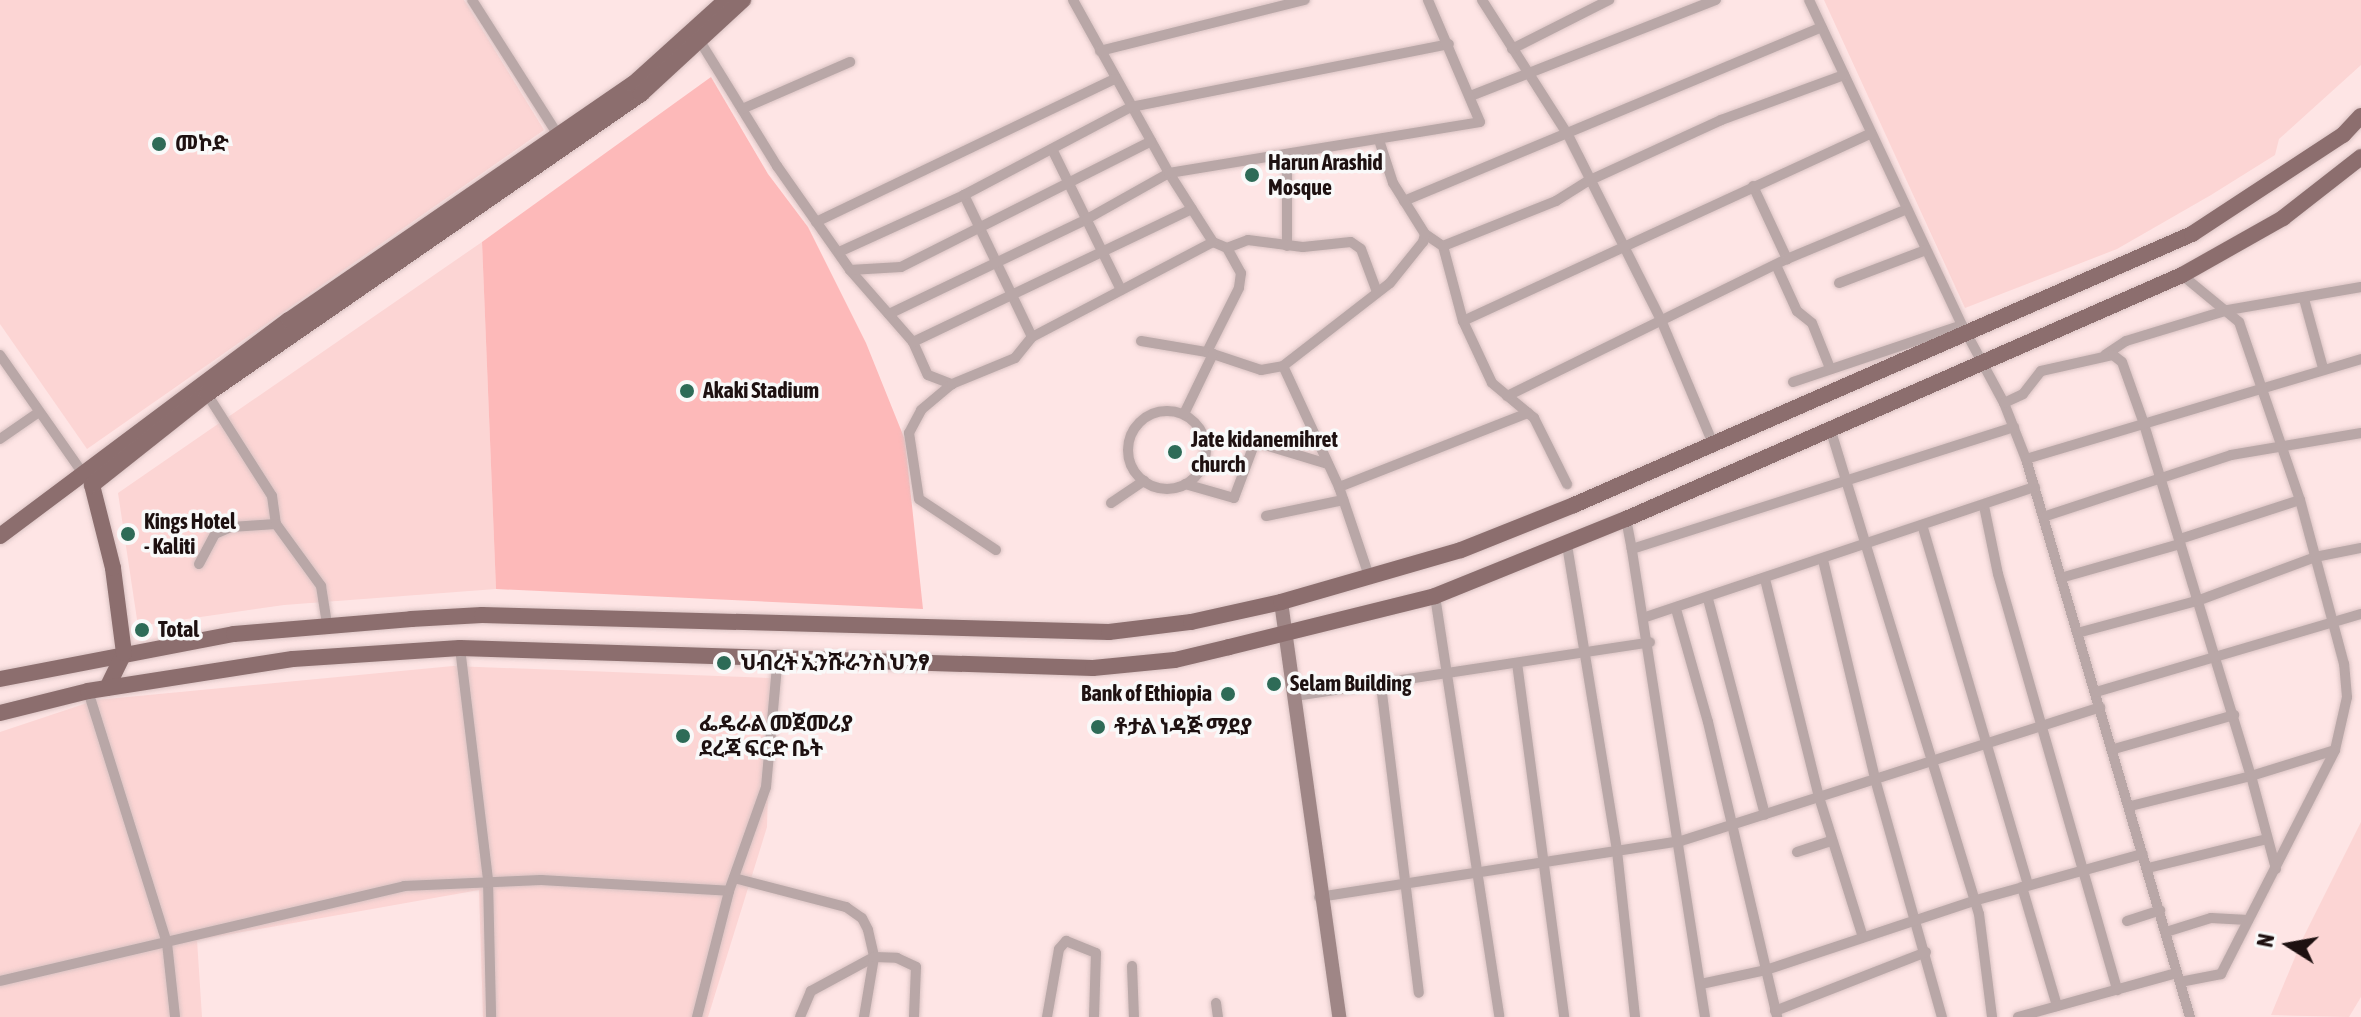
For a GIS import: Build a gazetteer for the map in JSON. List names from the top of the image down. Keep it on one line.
{"places":["መኮድ","Harun Arashid Mosque","Akaki Stadium","Jate kidanemihret church","Kings Hotel - Kaliti","Total","ህብረት ኢንሹራንስ ህንፃ","Selam Building","Bank of Ethiopia","ቶታል ነዳጅ ማደያ","ፌዴራል መጀመሪያ ደረጃ ፍርድ ቤት"],"north":"left"}
